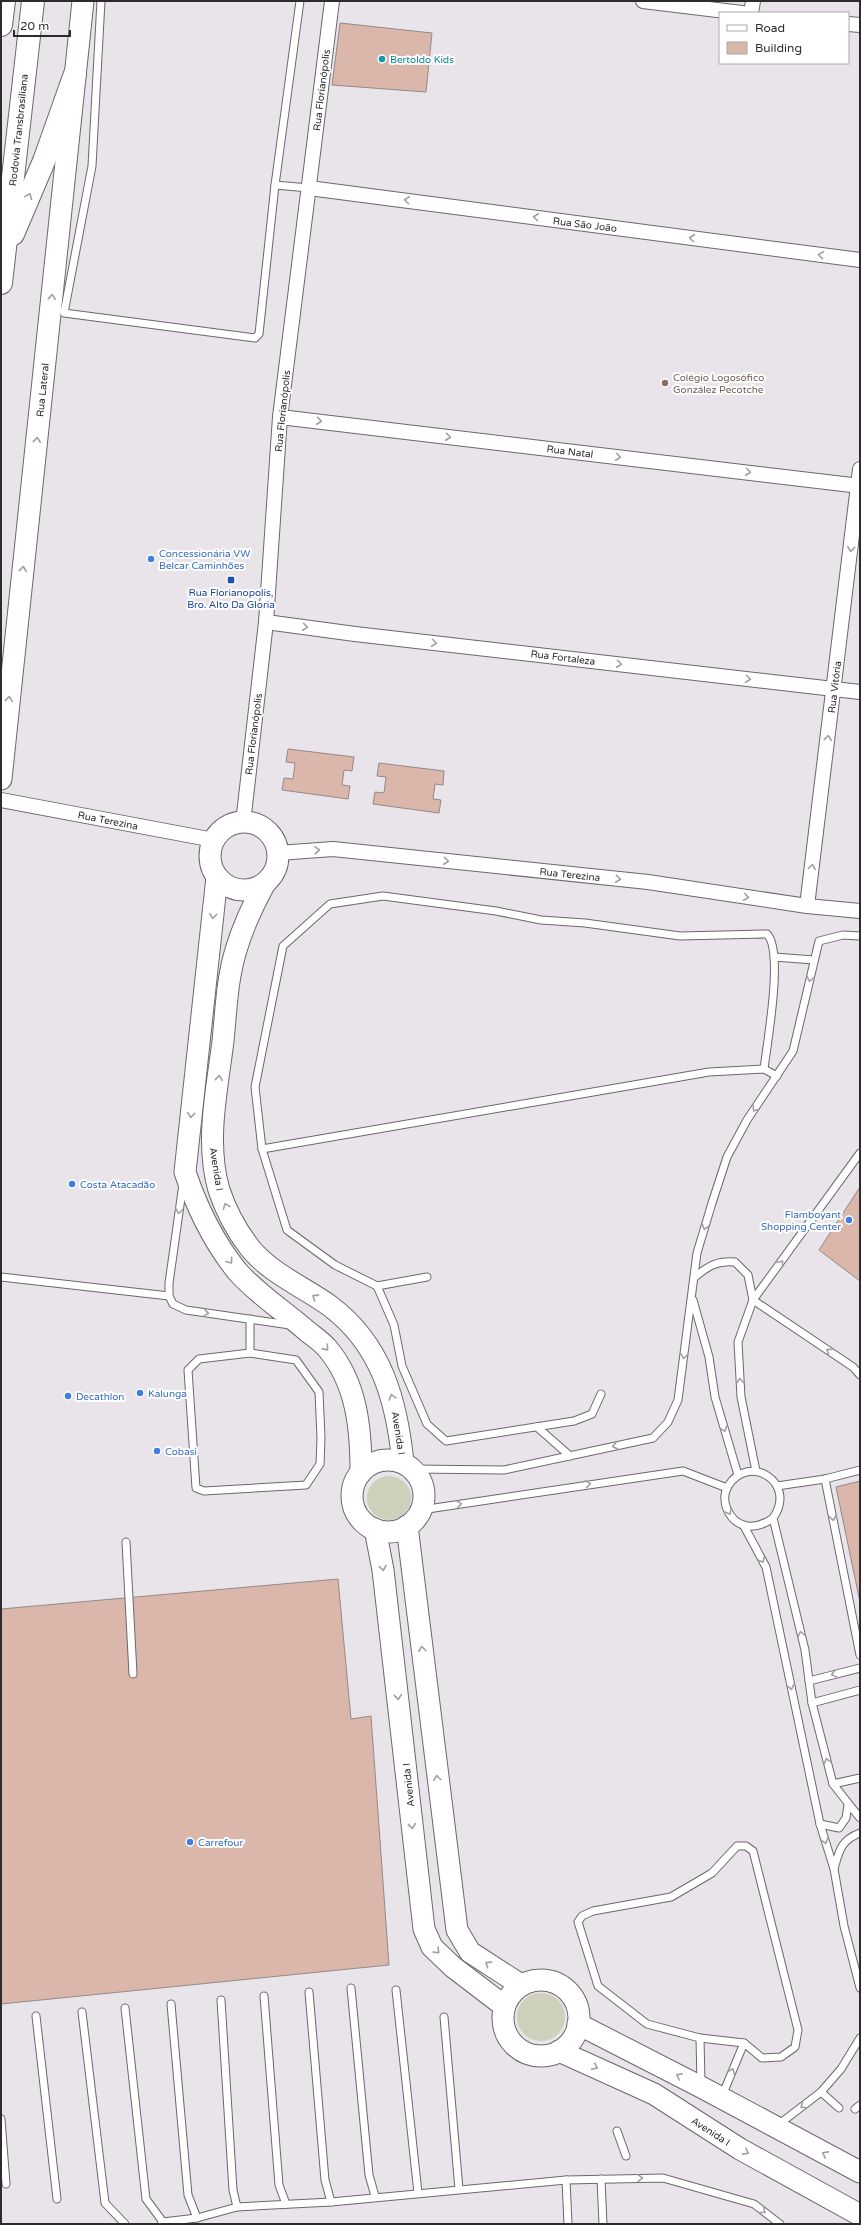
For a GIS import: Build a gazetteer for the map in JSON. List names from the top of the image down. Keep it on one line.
{"streets":{"highway":["Rodovia Transbrasiliana"],"street":["Rua Florianópolis","Rua São João","Rua Lateral","Rua Natal","Rua Fortaleza","Rua Vitória","Rua Terezina","Avenida I"]},"crossings":[["Rua Florianópolis","Rua São João"],["Rua Florianópolis","Rua Natal"],["Rua Florianópolis","Rua Fortaleza"],["Rua Florianópolis","Rua Terezina"],["Rua Florianópolis","Avenida I"],["Rua Natal","Rua Vitória"],["Rua Fortaleza","Rua Vitória"],["Rua Vitória","Rua Terezina"],["Rua Terezina","Avenida I"]],"one_way":["Rua São João","Rua Lateral","Rua Natal","Rua Fortaleza","Rua Terezina"],"places":{"other":["Bertoldo Kids","Colégio Logosófico González Pecotche","Concessionária VW Belcar Caminhões","Costa Atacadão","Flamboyant Shopping Center","Kalunga","Decathlon","Cobasi","Carrefour"],"transit":["Rua Florianopolis, Bro. Alto Da Gloria"]},"legend":["Road","Building"],"scale_bar":"20 m"}
